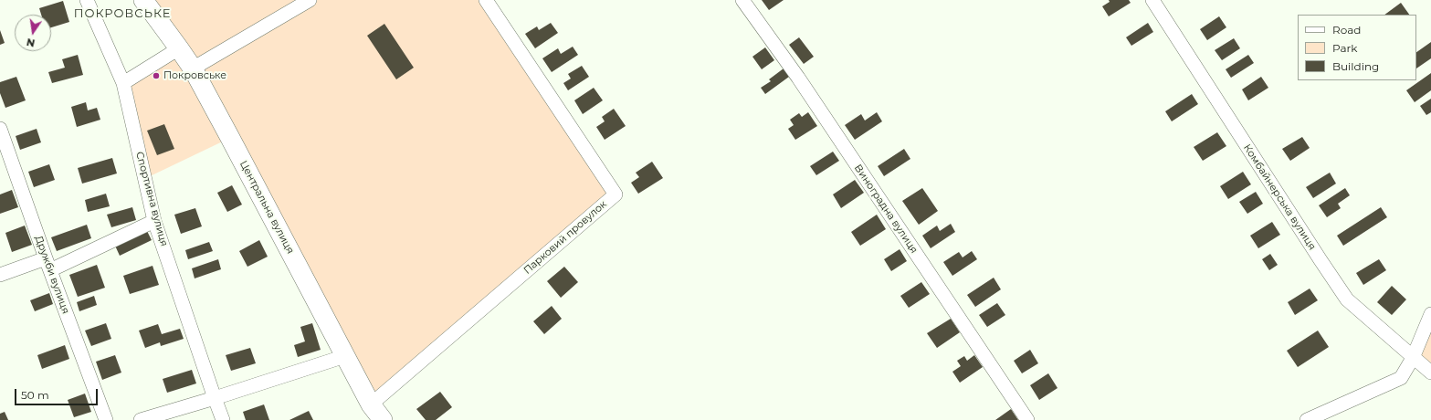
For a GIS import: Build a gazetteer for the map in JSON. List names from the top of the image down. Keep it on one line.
{"streets":{"street":["Комбайнерська вулиця","Спортивна вулиця","Центральна вулиця","Виноградна вулиця","Парковий провулок","Дружби вулиця"]},"crossings":[["Центральна вулиця","Парковий провулок"]],"districts":["ПОКРОВСЬКЕ"],"places":["Покровське"],"legend":["Road","Park","Building"],"scale_bar":"50 m","north":"bottom"}
